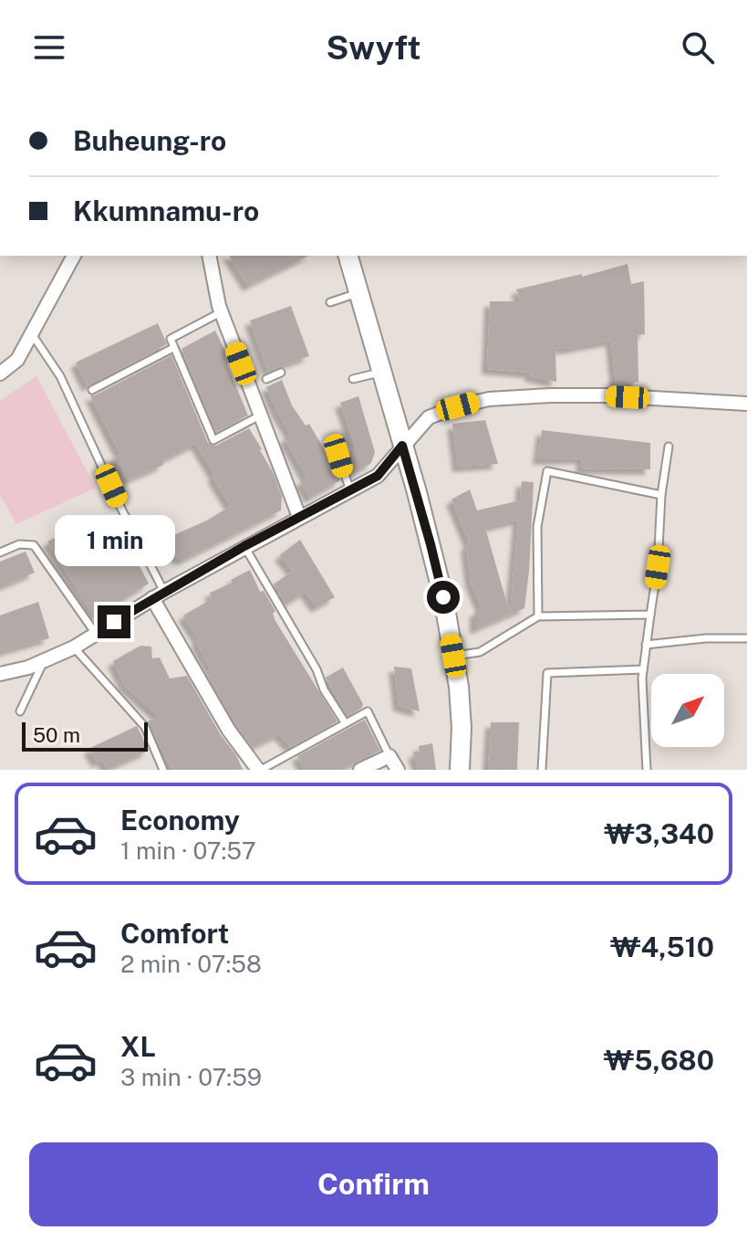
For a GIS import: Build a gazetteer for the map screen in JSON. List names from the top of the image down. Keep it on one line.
{"scale_bar":"50 m","north":"top right","page":{"header":"Swyft","banner":["Buheung-ro","Kkumnamu-ro"],"bubble":"1 min","scale":"50 m","list":[{"name":"Economy","note":"1 min · 07:57","value":"₩3,340"},{"name":"Comfort","note":"2 min · 07:58","value":"₩4,510"},{"name":"XL","note":"3 min · 07:59","value":"₩5,680"}],"buttons":"Confirm"}}
